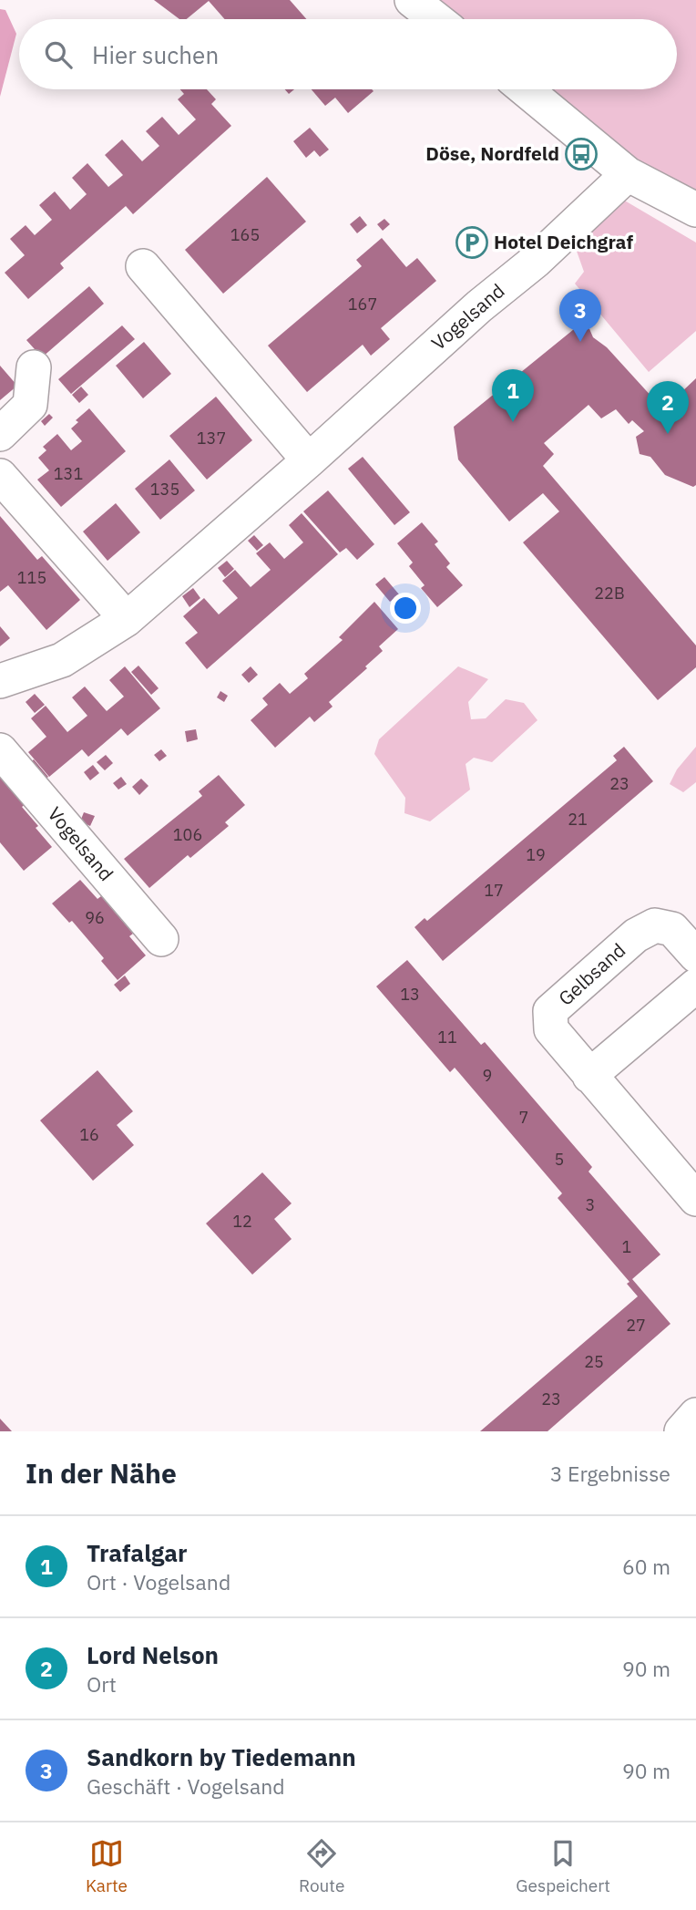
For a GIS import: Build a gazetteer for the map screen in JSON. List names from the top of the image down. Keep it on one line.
{"streets":{"street":["Vogelsand","Gelbsand"]},"places":{"bus stop":["Döse, Nordfeld"],"parking":["Hotel Deichgraf"]},"house_numbers":["165","167","137","131","135","115","22B","23","21","106","19","17","96","13","11","9","7","16","5","3","12","1","27","25","23"],"page":{"search":"Hier suchen","pins":["3","1","2"],"heading":["In der Nähe","3 Ergebnisse"],"list":[{"mark":"1","name":"Trafalgar","note":"Ort · Vogelsand","value":"60 m"},{"mark":"2","name":"Lord Nelson","note":"Ort","value":"90 m"},{"mark":"3","name":"Sandkorn by Tiedemann","note":"Geschäft · Vogelsand","value":"90 m"}],"nav":["Karte","Route","Gespeichert"]}}
